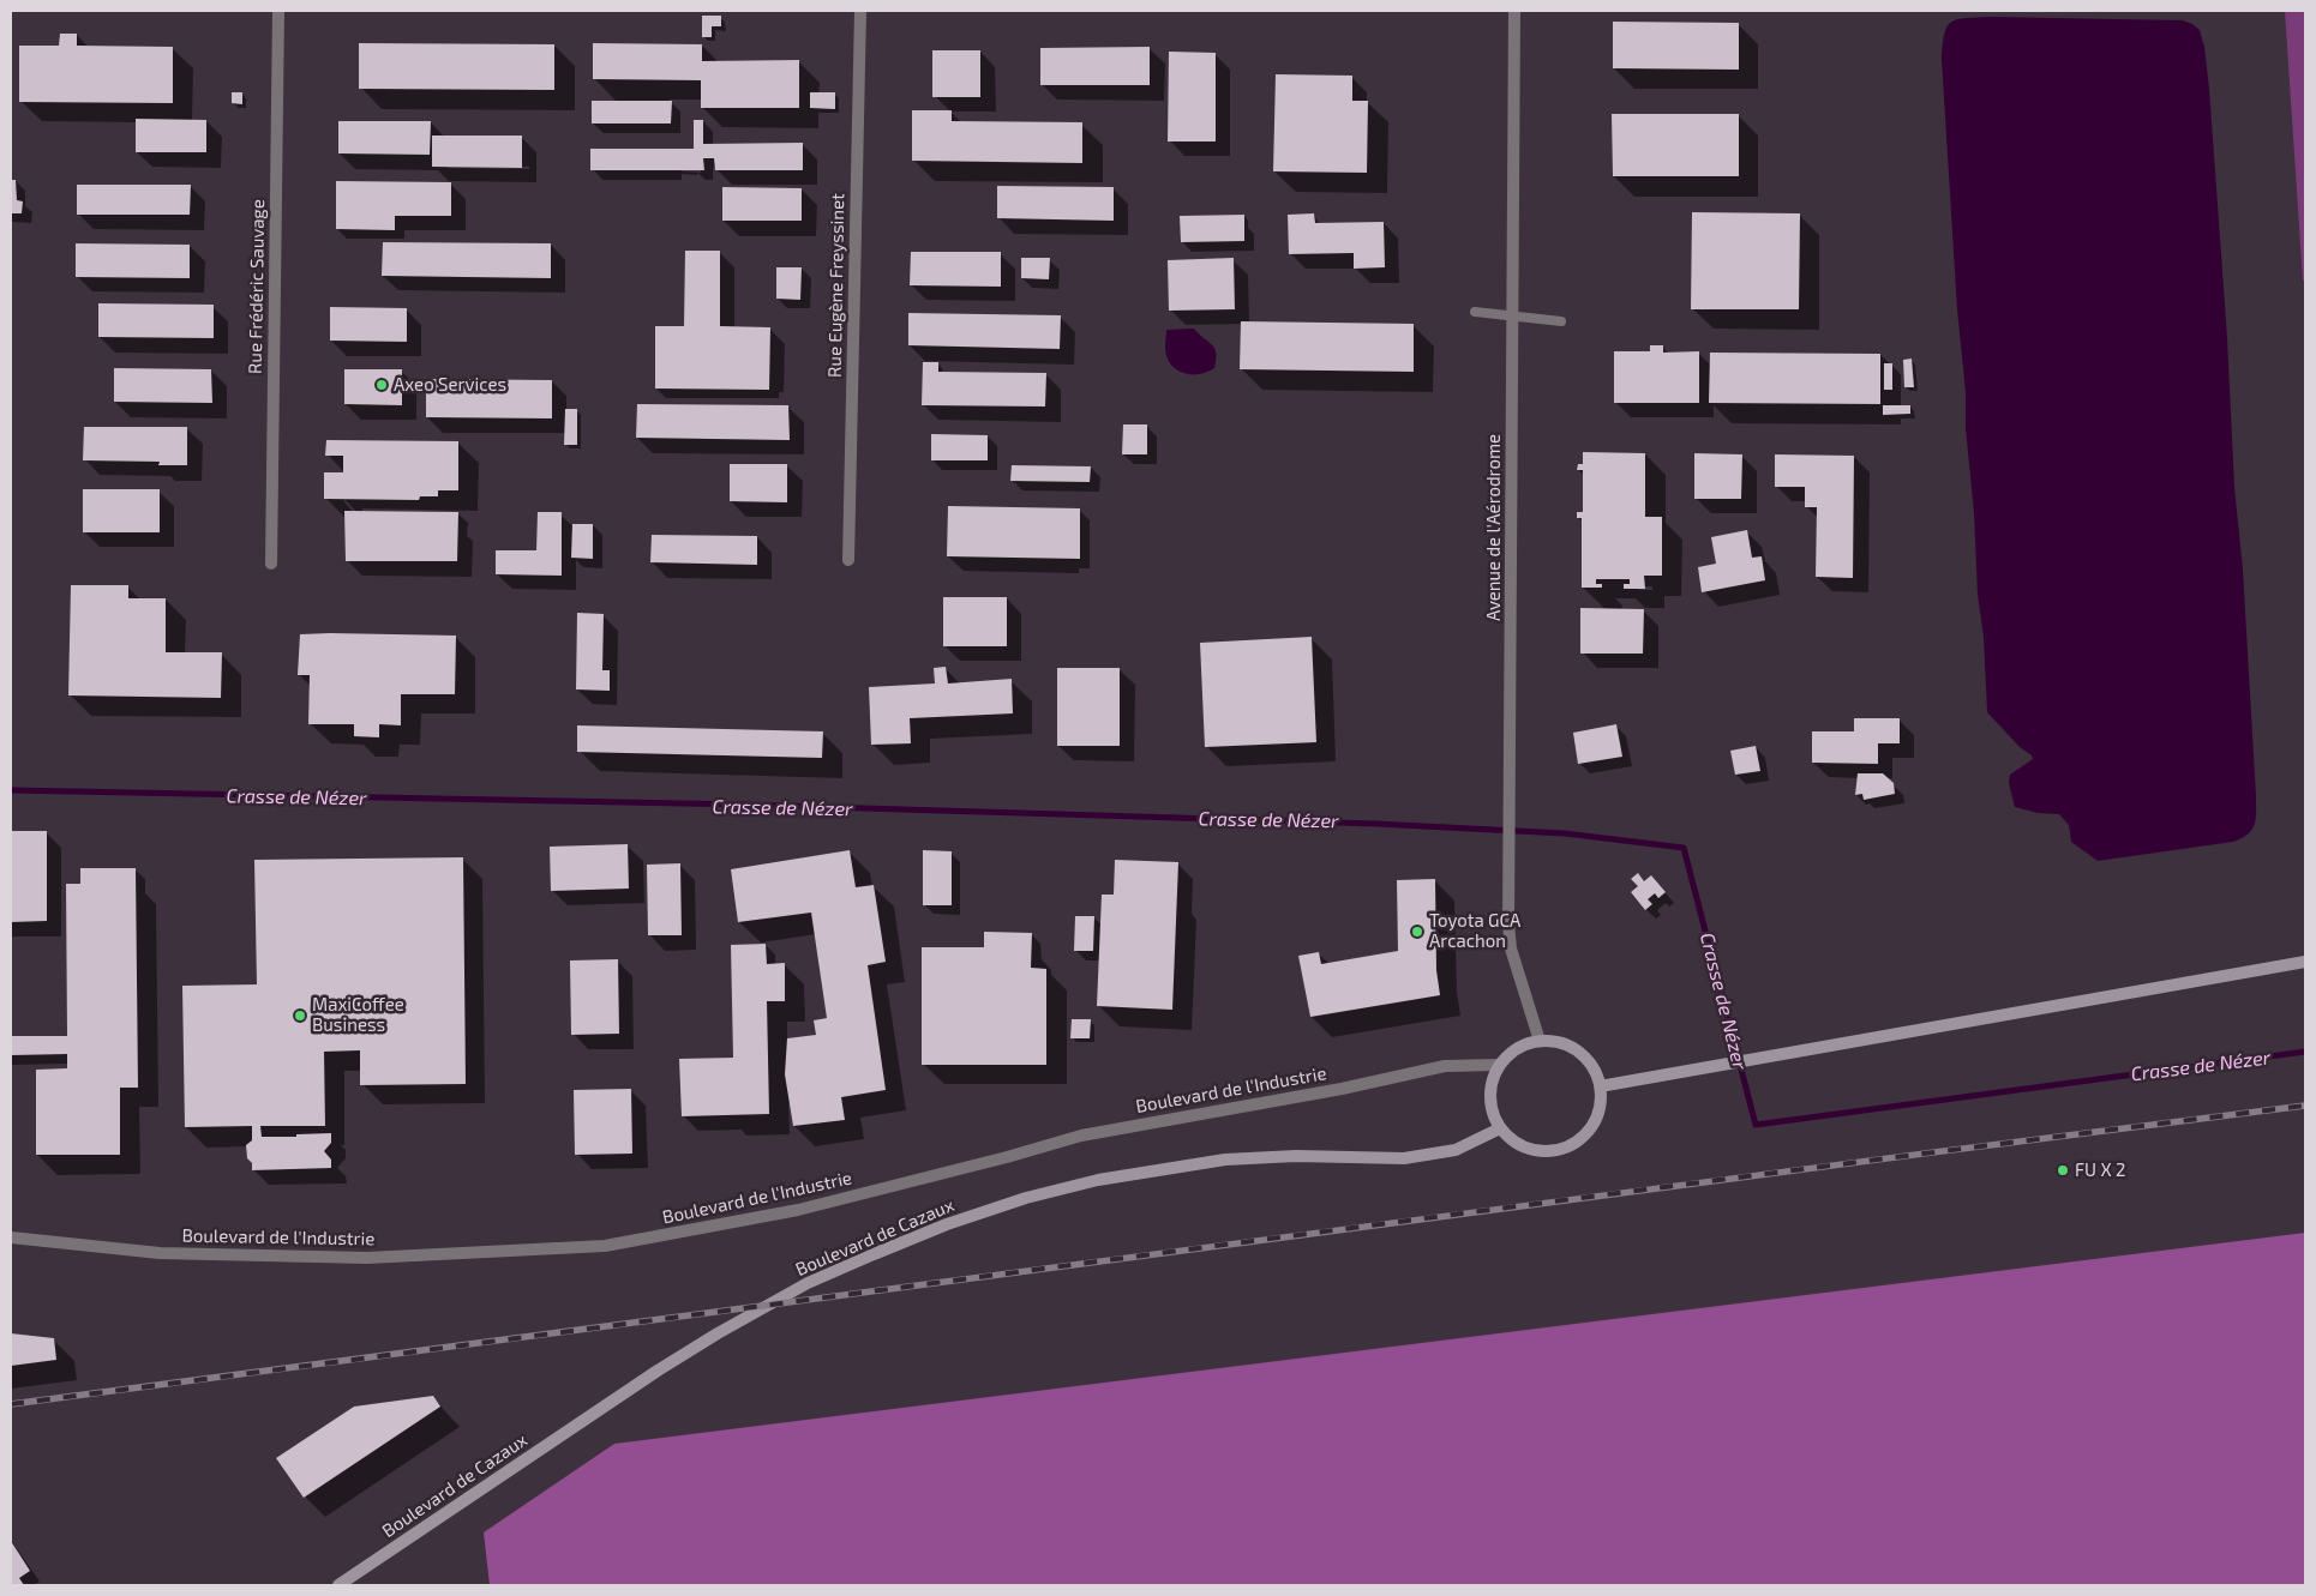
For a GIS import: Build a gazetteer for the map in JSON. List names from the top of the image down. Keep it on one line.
{"streets":{"main road":["Boulevard de Cazaux"],"street":["Rue Eugène Freyssinet","Rue Frédéric Sauvage","Avenue de l'Aérodrome","Boulevard de l'Industrie"]},"crossings":[["Avenue de l'Aérodrome","Boulevard de l'Industrie"],["Avenue de l'Aérodrome","Boulevard de Cazaux"],["Boulevard de l'Industrie","Boulevard de Cazaux"]],"water":["Crasse de Nézer"],"places":["Axeo Services","Toyota GCA Arcachon","MaxiCoffee Business","FU X 2"]}
